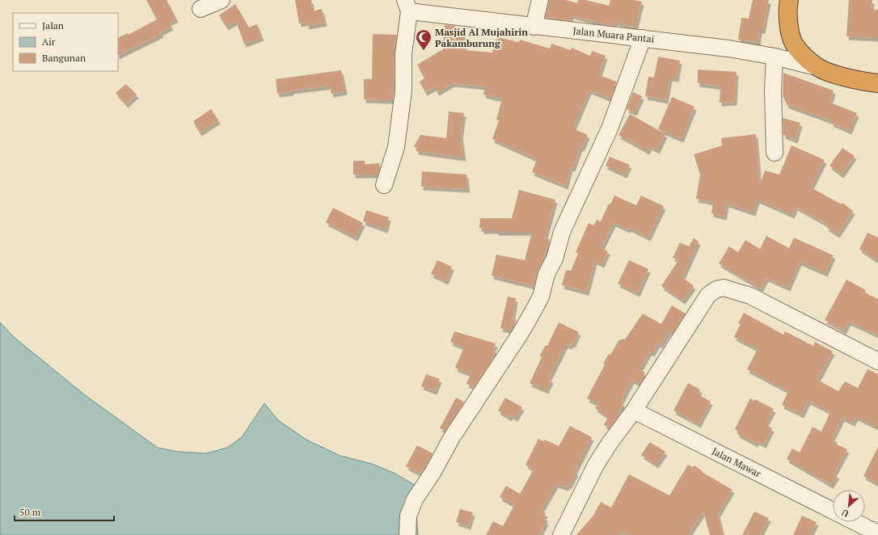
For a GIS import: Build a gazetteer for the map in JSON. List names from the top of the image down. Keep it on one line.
{"streets":{"street":["Jalan Muara Pantai","Jalan Mawar"]},"places":{"mosque":["Masjid Al Mujahirin Pakamburung"]},"legend":["Jalan","Air","Bangunan"],"scale_bar":"50 m","north":"bottom left"}
